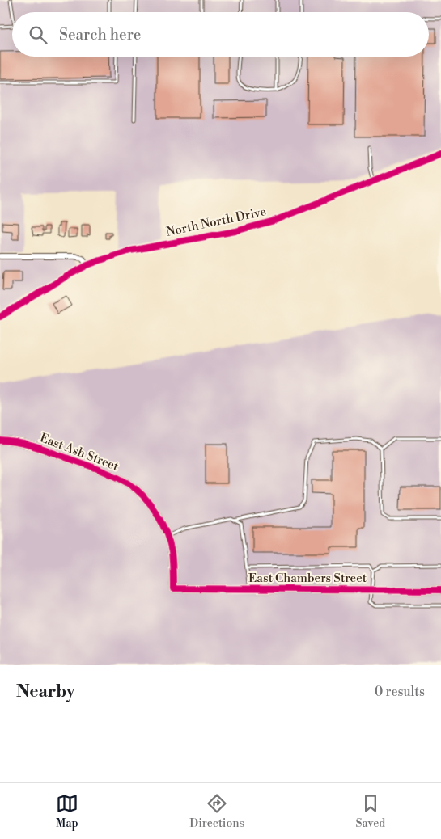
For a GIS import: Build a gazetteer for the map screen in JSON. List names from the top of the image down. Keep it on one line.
{"streets":{"street":["North North Drive","East Ash Street","East Chambers Street"]},"crossings":[["East Ash Street","East Chambers Street"]],"page":{"search":"Search here","heading":["Nearby","0 results"],"nav":["Map","Directions","Saved"]}}
